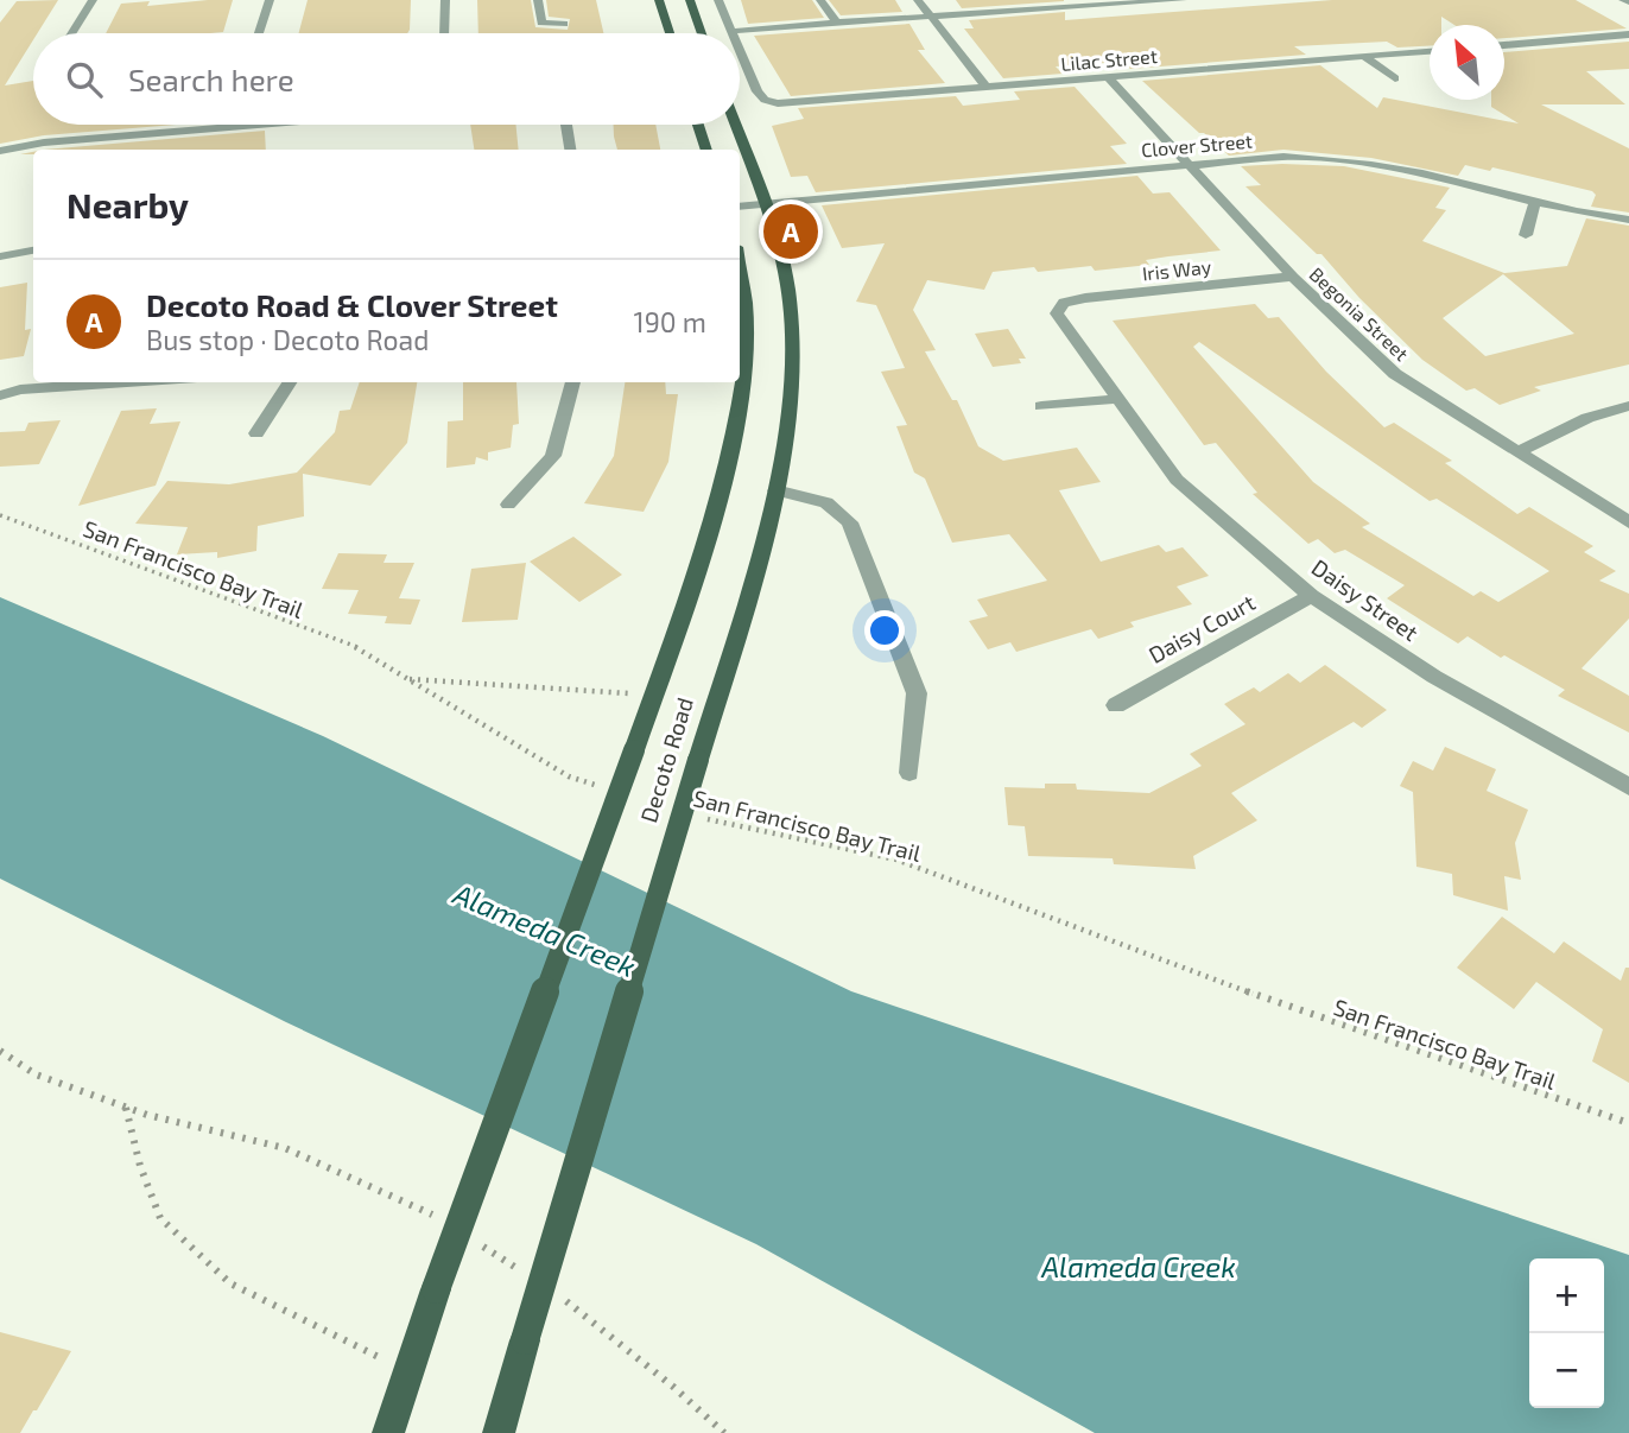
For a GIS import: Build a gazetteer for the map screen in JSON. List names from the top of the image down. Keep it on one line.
{"streets":{"main road":["Decoto Road"],"street":["Lilac Street","Clover Street","Iris Way","Begonia Street","Daisy Street","Daisy Court"],"path":["San Francisco Bay Trail"]},"crossings":[["Lilac Street","Begonia Street"],["Clover Street","Begonia Street"],["Clover Street","Decoto Road"],["Iris Way","Begonia Street"],["Iris Way","Daisy Street"],["Daisy Street","Daisy Court"]],"water":["Alameda Creek"],"north":"top left","page":{"search":"Search here","heading":"Nearby","pins":"A","list":[{"mark":"A","name":"Decoto Road & Clover Street","note":"Bus stop · Decoto Road","value":"190 m"}],"map_buttons":["+","−"]}}
